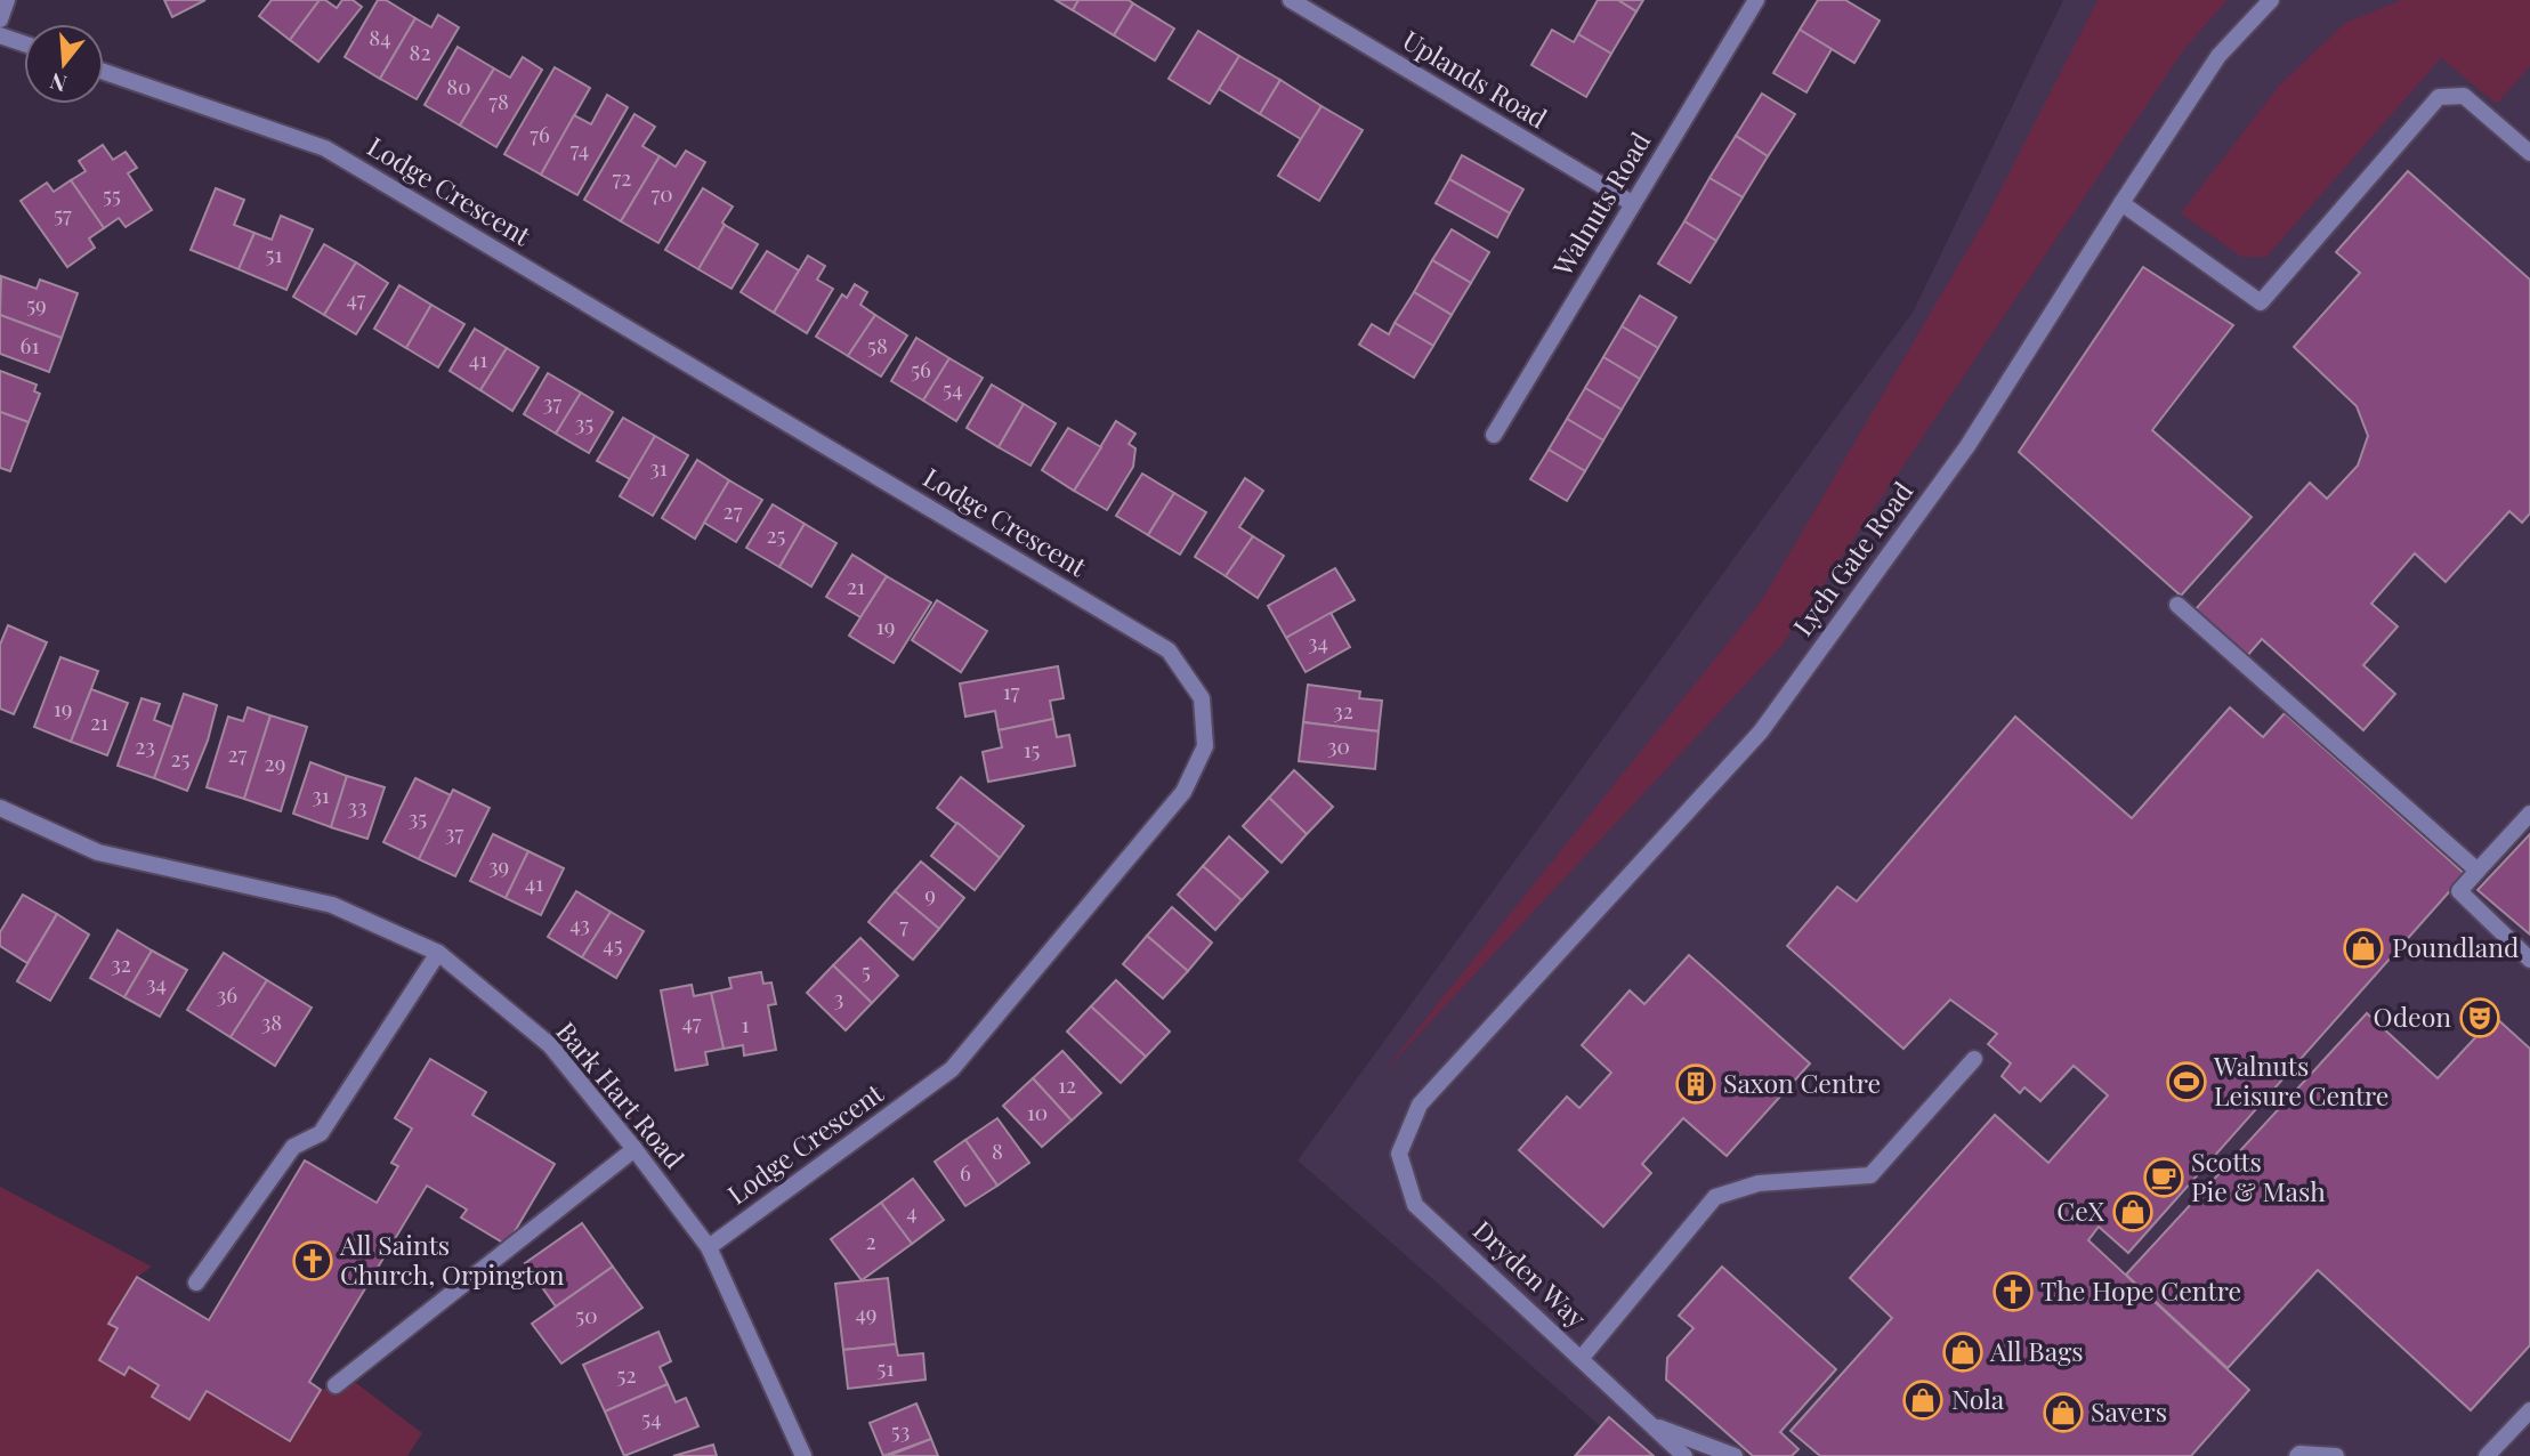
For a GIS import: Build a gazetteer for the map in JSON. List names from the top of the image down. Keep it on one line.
{"streets":{"street":["Uplands Road","Lodge Crescent","Walnuts Road","Lych Gate Road","Bark Hart Road","Dryden Way"]},"crossings":[["Uplands Road","Walnuts Road"],["Lodge Crescent","Bark Hart Road"],["Lych Gate Road","Dryden Way"]],"places":{"shop":["Poundland","CeX","All Bags","Nola","Savers"],"theatre":["Odeon"],"sports":["Walnuts Leisure Centre"],"building":["Saxon Centre"],"cafe":["Scotts Pie & Mash"],"church":["All Saints Church, Orpington","The Hope Centre"]},"house_numbers":["84","82","80","78","76","74","72","70","55","57","51","47","59","61","58","41","56","54","37","35","31","27","25","21","19","34","17","19","32","21","23","30","15","27","25","29","31","33","35","37","39","41","9","43","7","45","32","5","34","36","3","38","47","1","12","10","8","6","4","2","49","50","51","52","54","53"],"north":"bottom"}
